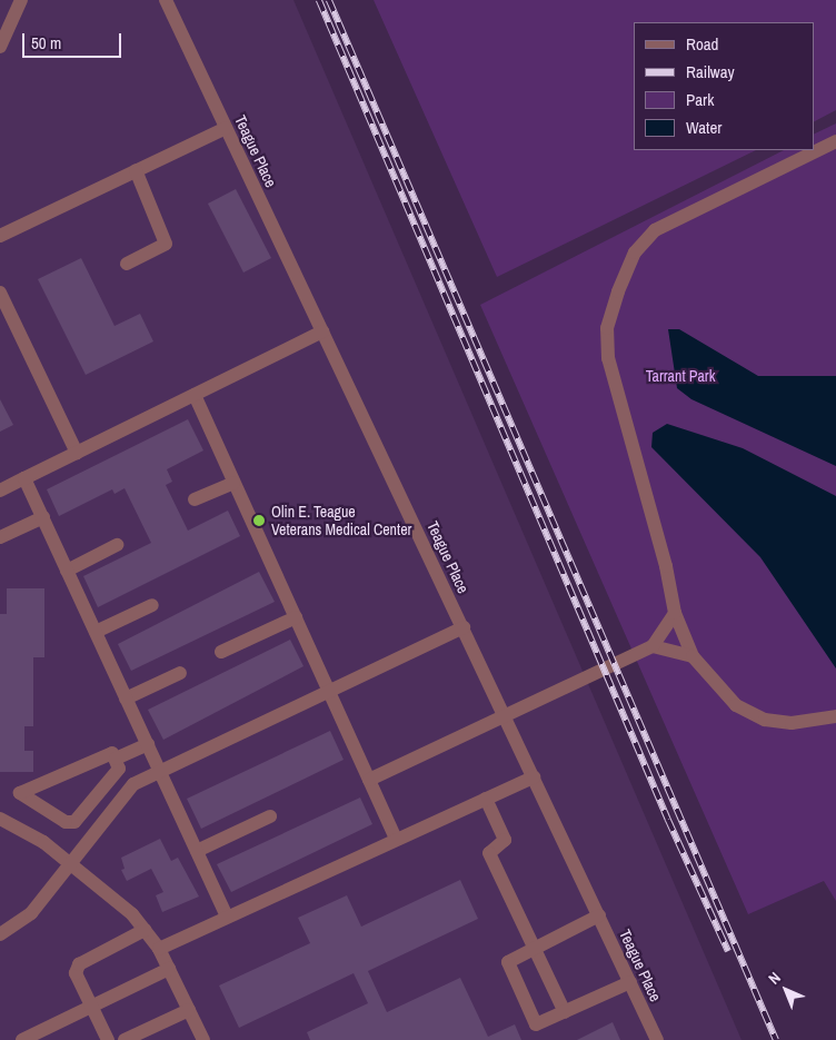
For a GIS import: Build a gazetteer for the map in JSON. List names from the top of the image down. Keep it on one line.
{"streets":{"lane":["Teague Place"]},"parks":["Tarrant Park"],"places":["Olin E. Teague Veterans Medical Center"],"legend":["Road","Railway","Park","Water"],"scale_bar":"50 m","north":"top left"}
